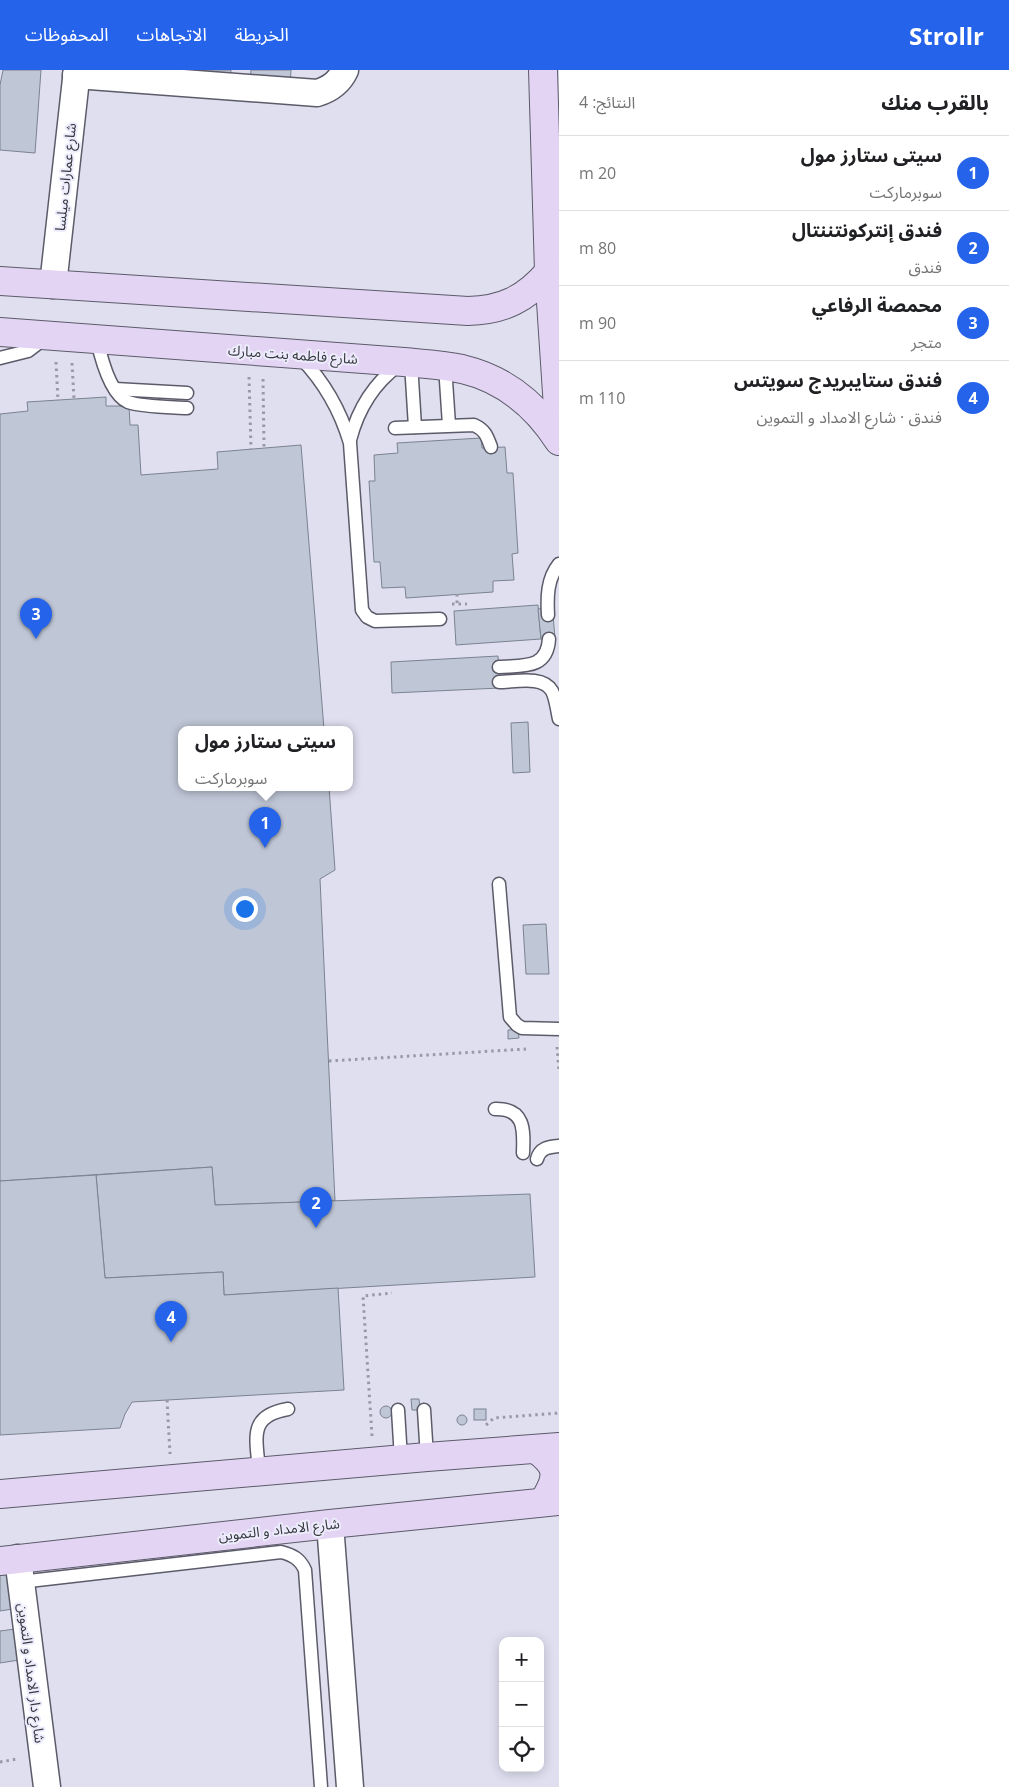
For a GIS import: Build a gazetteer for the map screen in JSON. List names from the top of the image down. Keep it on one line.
{"streets":{"street":["شارع عمارات ميلسا","شارع فاطمه بنت مبارك","شارع الامداد و التموين","شارع دار الامداد و التموين"]},"crossings":[["شارع الامداد و التموين","شارع دار الامداد و التموين"]],"page":{"header":"Strollr","nav":["الخريطة","الاتجاهات","المحفوظات"],"heading":["بالقرب منك","النتائج: 4"],"list":[{"mark":"1","name":"سيتى ستارز مول","note":"سوبرماركت","value":"20 m"},{"mark":"2","name":"فندق إنتركونتننتال","note":"فندق","value":"80 m"},{"mark":"3","name":"محمصة الرفاعي","note":"متجر","value":"90 m"},{"mark":"4","name":"فندق ستايبريدج سويتس","note":"فندق · شارع الامداد و التموين","value":"110 m"}],"pins":["3","1","2","4"],"popup":["سيتى ستارز مول","سوبرماركت"],"map_buttons":["+","−"]}}
